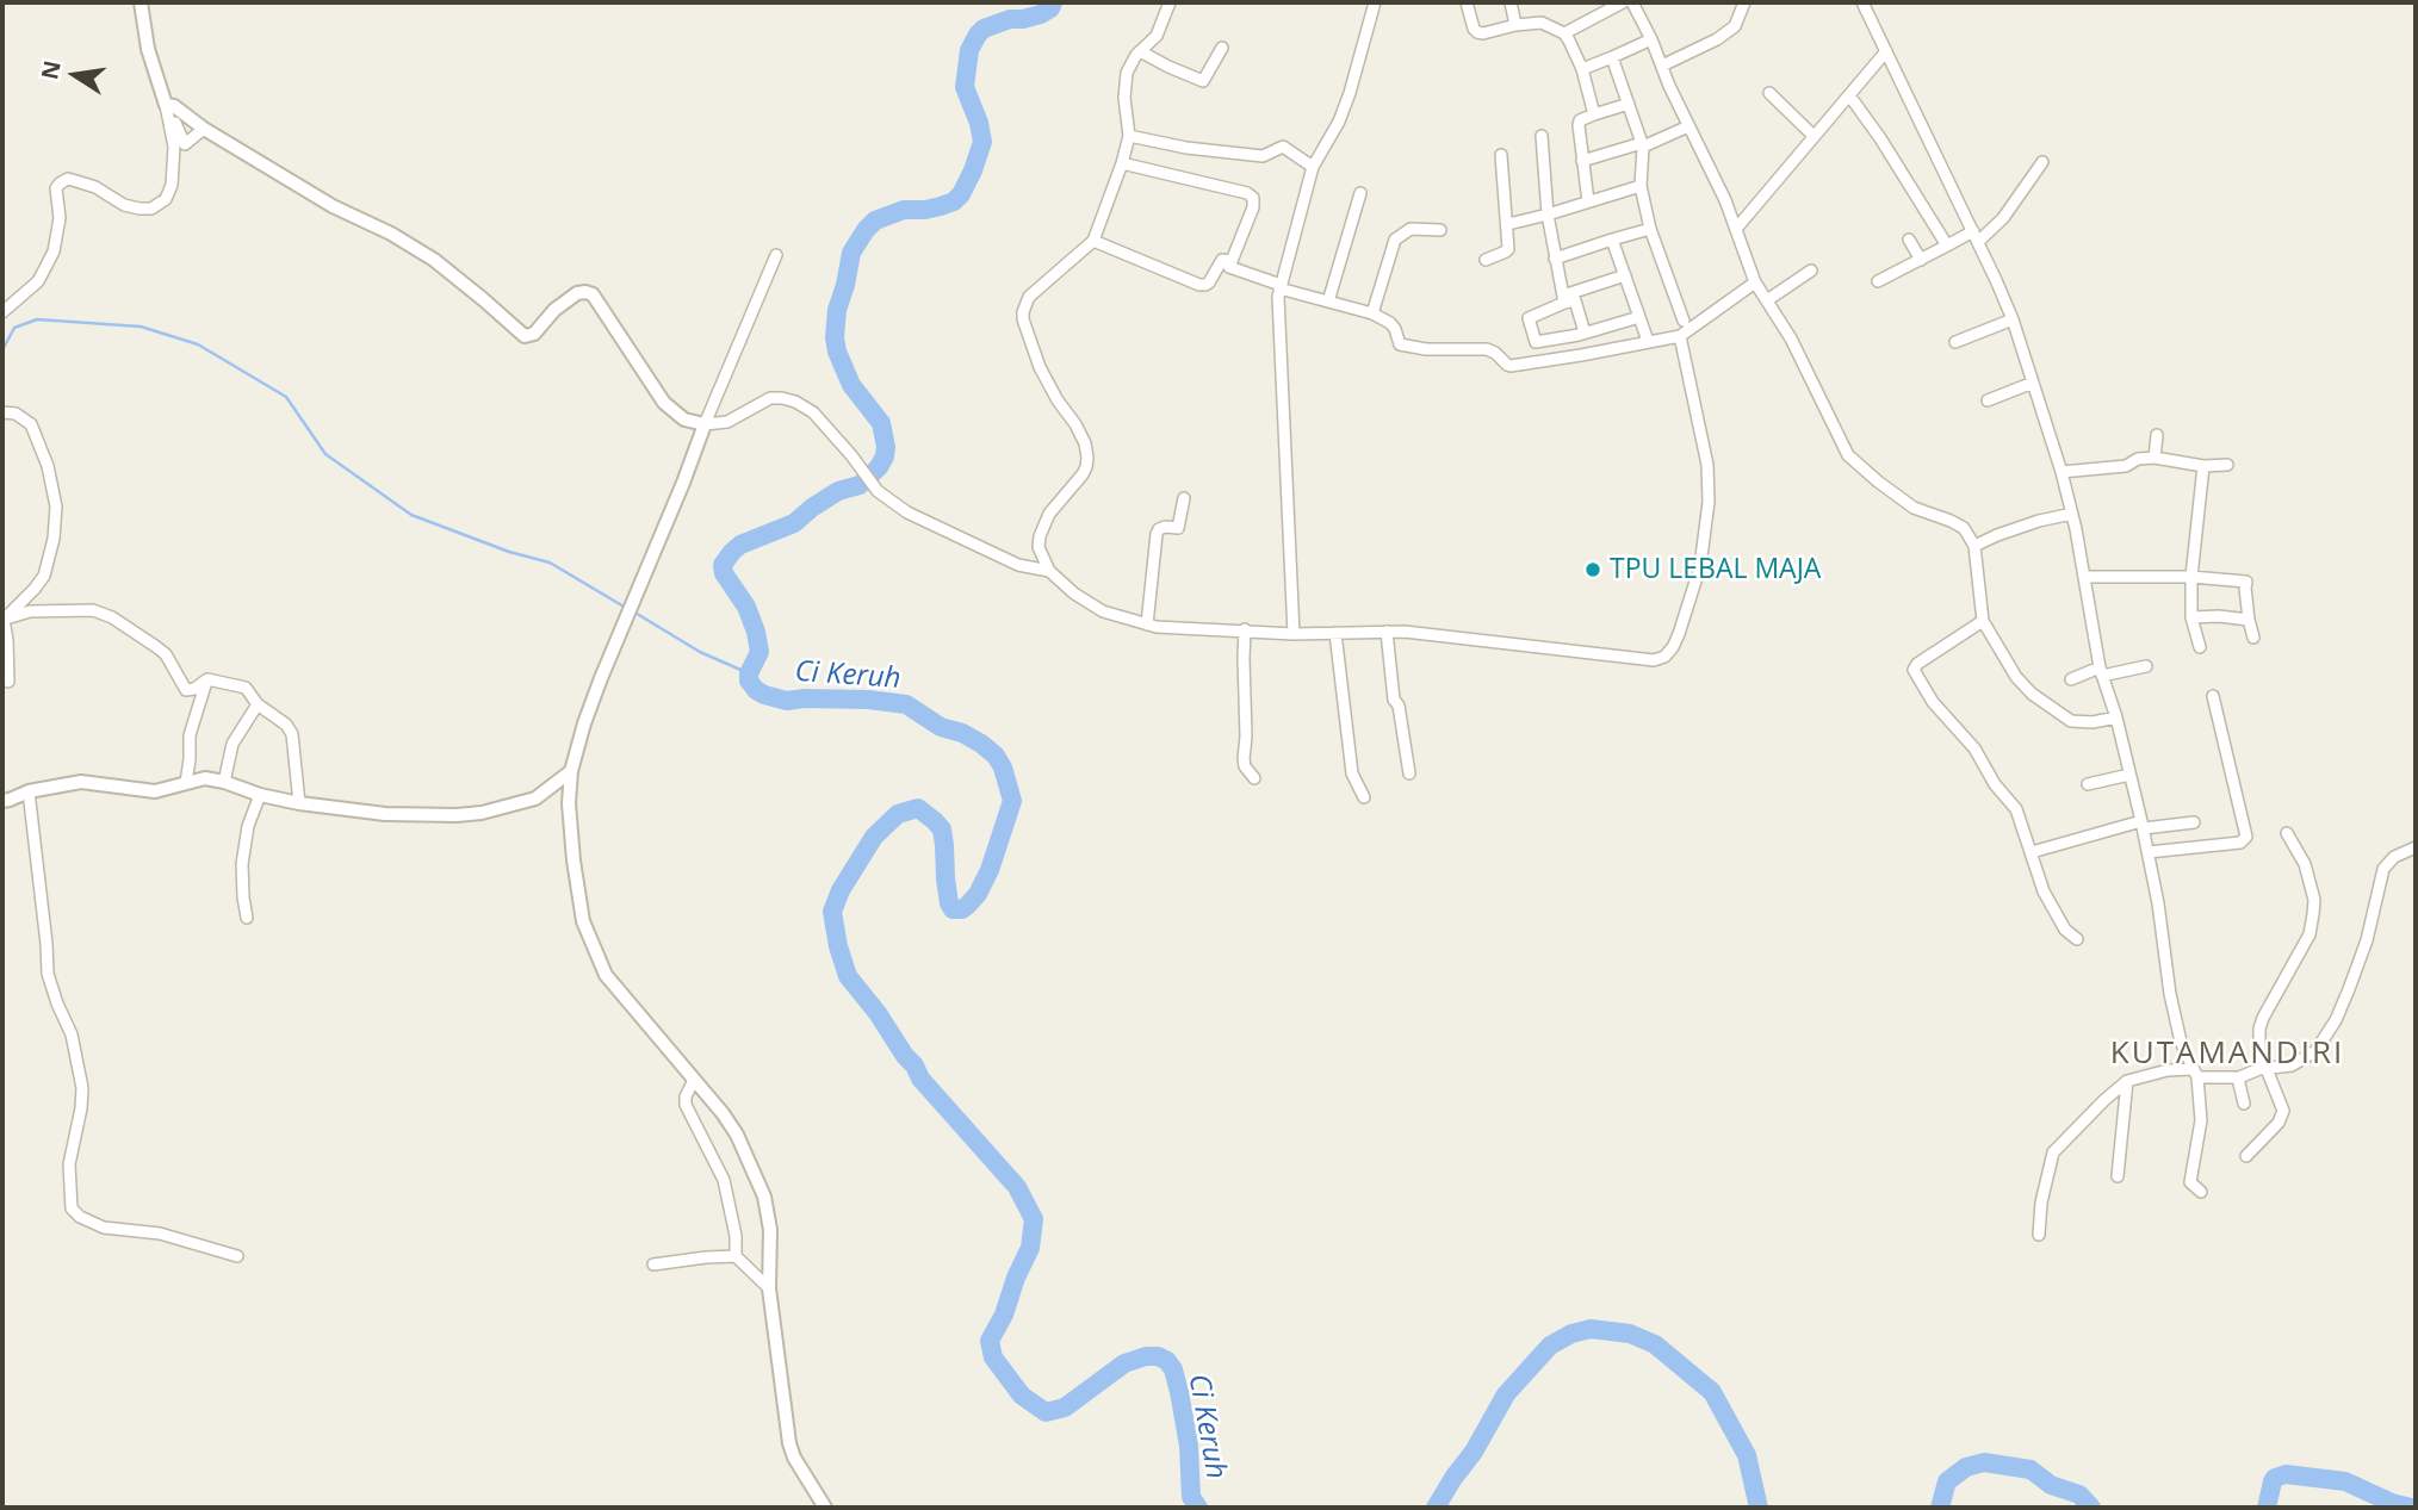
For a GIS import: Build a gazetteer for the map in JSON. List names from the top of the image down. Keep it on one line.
{"districts":["KUTAMANDIRI"],"water":["Ci Keruh"],"places":["TPU LEBAL MAJA"],"north":"left"}
